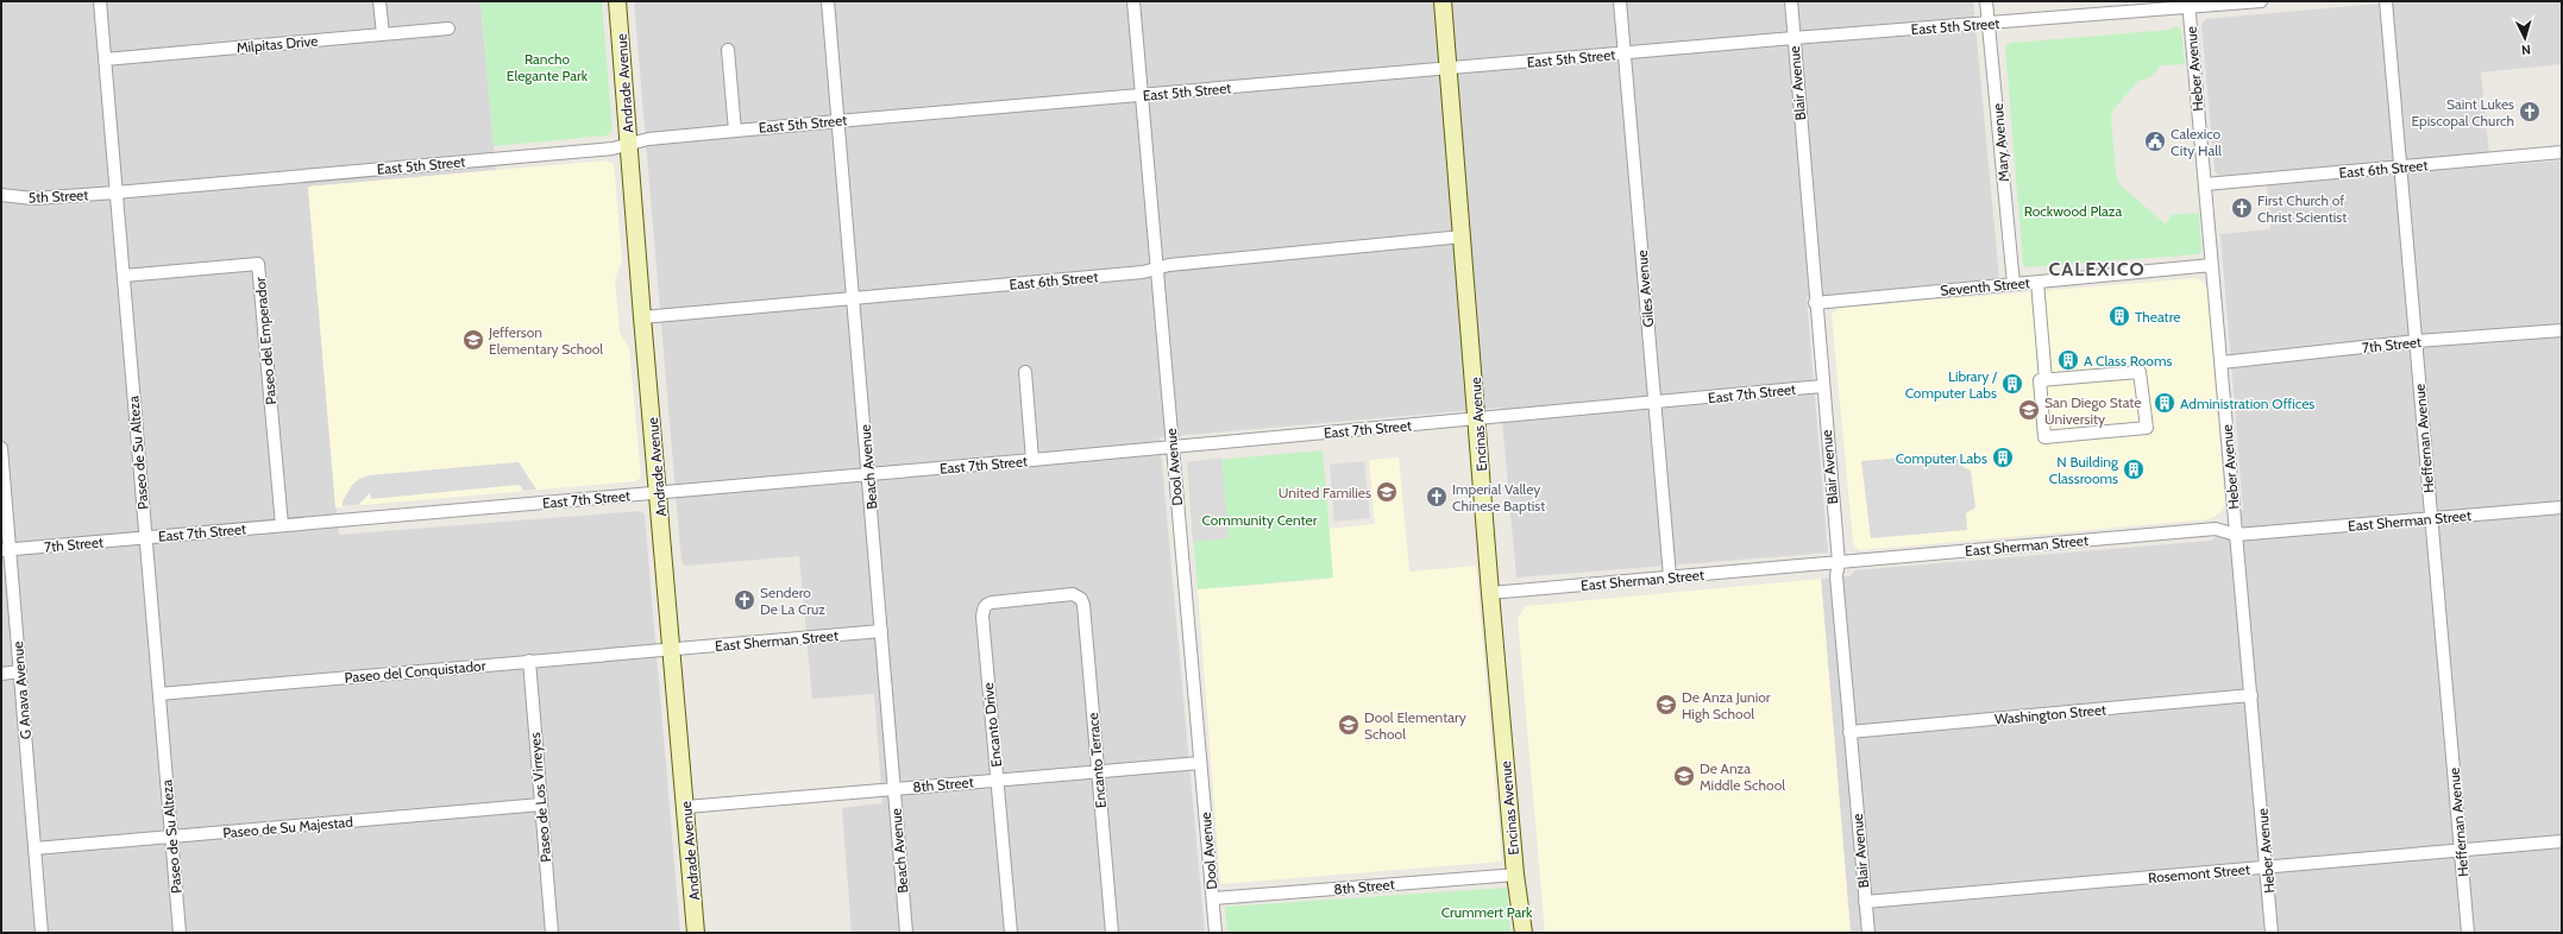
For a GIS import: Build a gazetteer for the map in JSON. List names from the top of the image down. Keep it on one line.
{"streets":{"street":["East 5th Street","Milpitas Drive","Heber Avenue","Andrade Avenue","Blair Avenue","Mary Avenue","East 6th Street","5th Street","Seventh Street","Giles Avenue","Paseo del Emperador","7th Street","East 7th Street","Encinas Avenue","Heffernan Avenue","Paseo de Su Alteza","Beach Avenue","Dool Avenue","East Sherman Street","Paseo del Conquistador","G Anava Avenue","Washington Street","Encanto Drive","Encanto Terrace","8th Street","Paseo de Los Virreyes","Paseo de Su Majestad","Rosemont Street"]},"crossings":[["East 5th Street","Heber Avenue"],["East 5th Street","Andrade Avenue"],["East 5th Street","Blair Avenue"],["East 5th Street","Mary Avenue"],["East 5th Street","5th Street"],["East 5th Street","Giles Avenue"],["East 5th Street","Encinas Avenue"],["East 5th Street","Paseo de Su Alteza"],["East 5th Street","Beach Avenue"],["East 5th Street","Dool Avenue"],["Milpitas Drive","Paseo de Su Alteza"],["Heber Avenue","East 6th Street"],["Heber Avenue","Seventh Street"],["Heber Avenue","7th Street"],["Heber Avenue","East Sherman Street"],["Heber Avenue","Washington Street"],["Heber Avenue","Rosemont Street"],["Andrade Avenue","East 6th Street"],["Andrade Avenue","East 7th Street"],["Andrade Avenue","East Sherman Street"],["Andrade Avenue","Paseo del Conquistador"],["Andrade Avenue","8th Street"],["Blair Avenue","Seventh Street"],["Blair Avenue","East 7th Street"],["Blair Avenue","East Sherman Street"],["Blair Avenue","Washington Street"],["Blair Avenue","Rosemont Street"],["Mary Avenue","Seventh Street"],["East 6th Street","Encinas Avenue"],["East 6th Street","Heffernan Avenue"],["East 6th Street","Beach Avenue"],["East 6th Street","Dool Avenue"],["5th Street","Paseo de Su Alteza"],["Giles Avenue","East 7th Street"],["Giles Avenue","East Sherman Street"],["Paseo del Emperador","East 7th Street"],["Paseo del Emperador","Paseo de Su Alteza"],["7th Street","East 7th Street"],["7th Street","Heffernan Avenue"],["7th Street","Paseo de Su Alteza"],["7th Street","G Anava Avenue"],["East 7th Street","Encinas Avenue"],["East 7th Street","Paseo de Su Alteza"],["East 7th Street","Beach Avenue"],["East 7th Street","Dool Avenue"],["Encinas Avenue","East Sherman Street"],["Encinas Avenue","8th Street"],["Heffernan Avenue","East Sherman Street"],["Heffernan Avenue","Rosemont Street"],["Paseo de Su Alteza","Paseo del Conquistador"],["Paseo de Su Alteza","Paseo de Su Majestad"],["Beach Avenue","East Sherman Street"],["Beach Avenue","8th Street"],["Dool Avenue","8th Street"],["East Sherman Street","Paseo del Conquistador"],["Paseo del Conquistador","Paseo de Los Virreyes"],["G Anava Avenue","Paseo de Su Majestad"],["Encanto Drive","Encanto Terrace"],["Encanto Drive","8th Street"],["Encanto Terrace","8th Street"],["Paseo de Los Virreyes","Paseo de Su Majestad"]],"districts":["CALEXICO"],"parks":["Rancho Elegante Park","Rockwood Plaza","Community Center","Crummert Park"],"places":{"church":["Saint Lukes Episcopal Church","First Church of Christ Scientist","Imperial Valley Chinese Baptist","Sendero De La Cruz"],"public building":["Calexico City Hall"],"building":["Theatre","A Class Rooms","Library / Computer Labs","Administration Offices","Computer Labs","N Building Classrooms"],"school or university":["Jefferson Elementary School","San Diego State University","United Families","De Anza Junior High School","Dool Elementary School","De Anza Middle School"]},"north":"bottom"}
